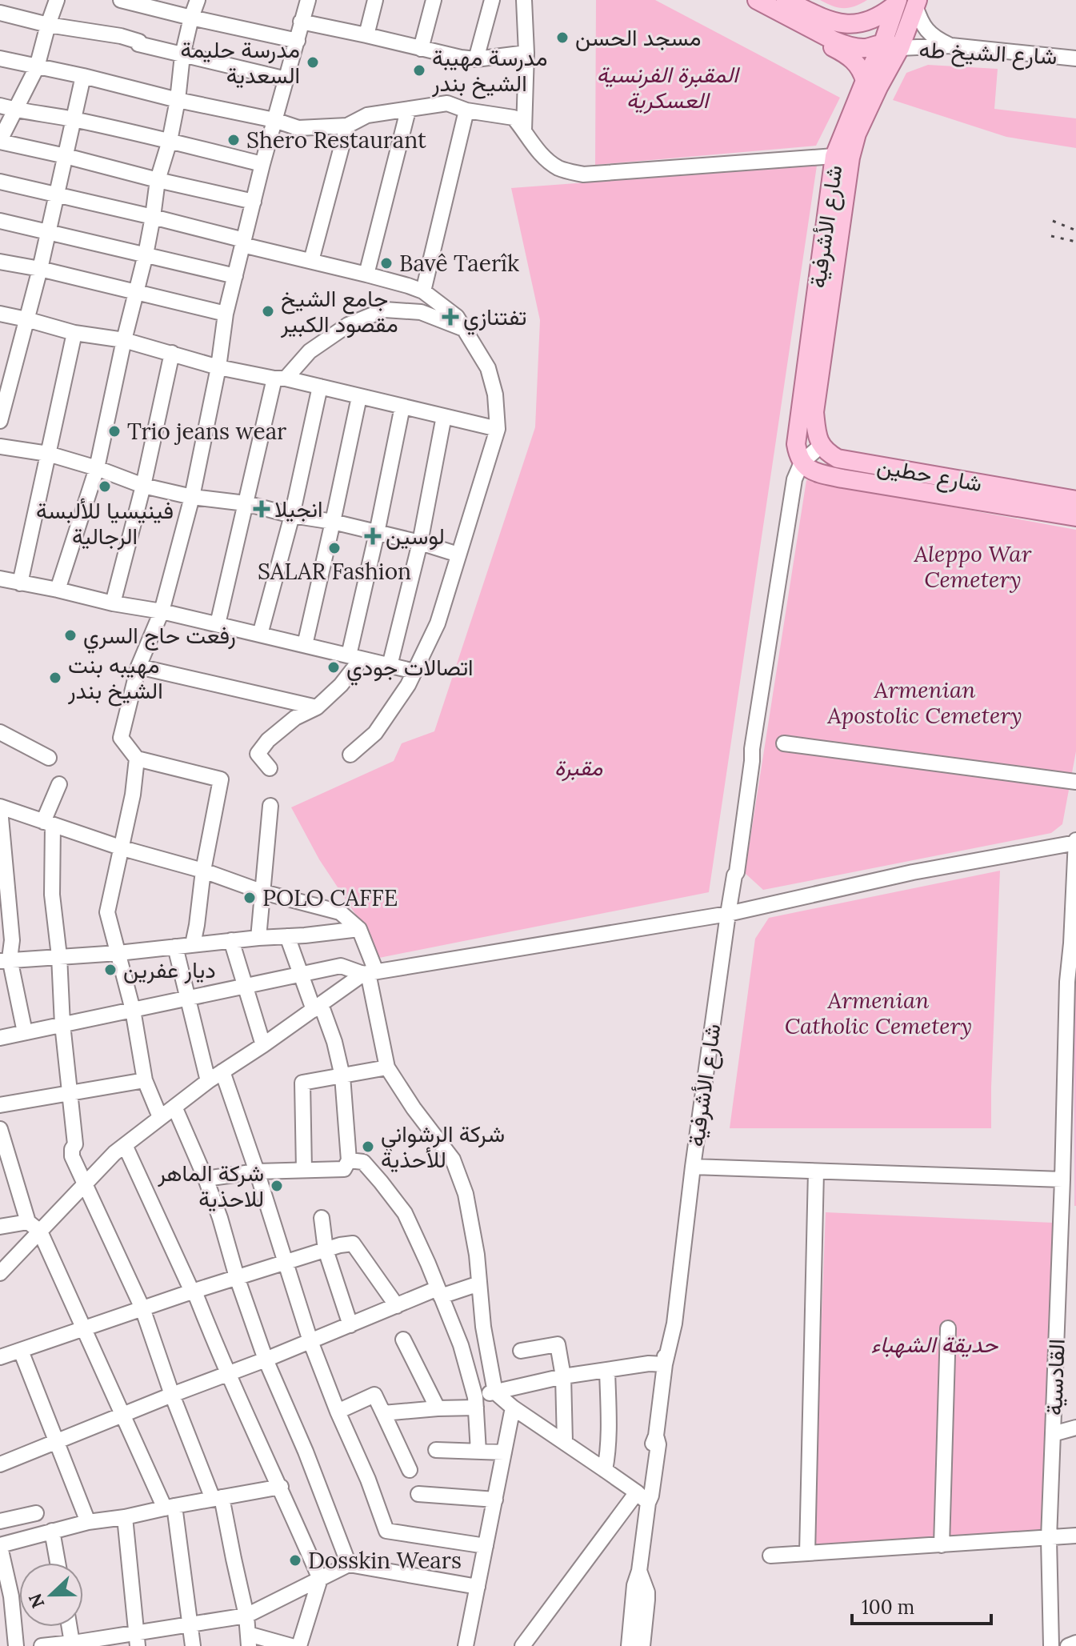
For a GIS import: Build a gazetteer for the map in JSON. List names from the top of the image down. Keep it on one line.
{"streets":{"main road":["شارع الأشرفية","شارع حطين"],"street":["شارع الشيخ طه","القادسية"]},"crossings":[["شارع الشيخ طه","شارع الأشرفية"],["شارع الأشرفية","شارع حطين"]],"parks":["المقبرة الفرنسية العسكرية","Aleppo War Cemetery","Armenian Apostolic Cemetery","مقبرة","Armenian Catholic Cemetery","حديقة الشهباء"],"places":{"other":["مسجد الحسن","مدرسة حليمة السعدية","مدرسة مهيبة الشيخ بندر","Shero Restaurant","Bavê Taerîk","جامع الشيخ مقصود الكبير","Trio jeans wear","فينيسيا للألبسة الرجالية","SALAR Fashion","رفعت حاج السري","اتصالات جودي","مهيبه بنت الشيخ بندر","POLO CAFFE","ديار عفرين","شركة الرشواني للأحذية","شركة الماهر للاحذية","Dosskin Wears"],"health":["تفتنازي","انجيلا","لوسين"]},"scale_bar":"100 m","north":"left"}
